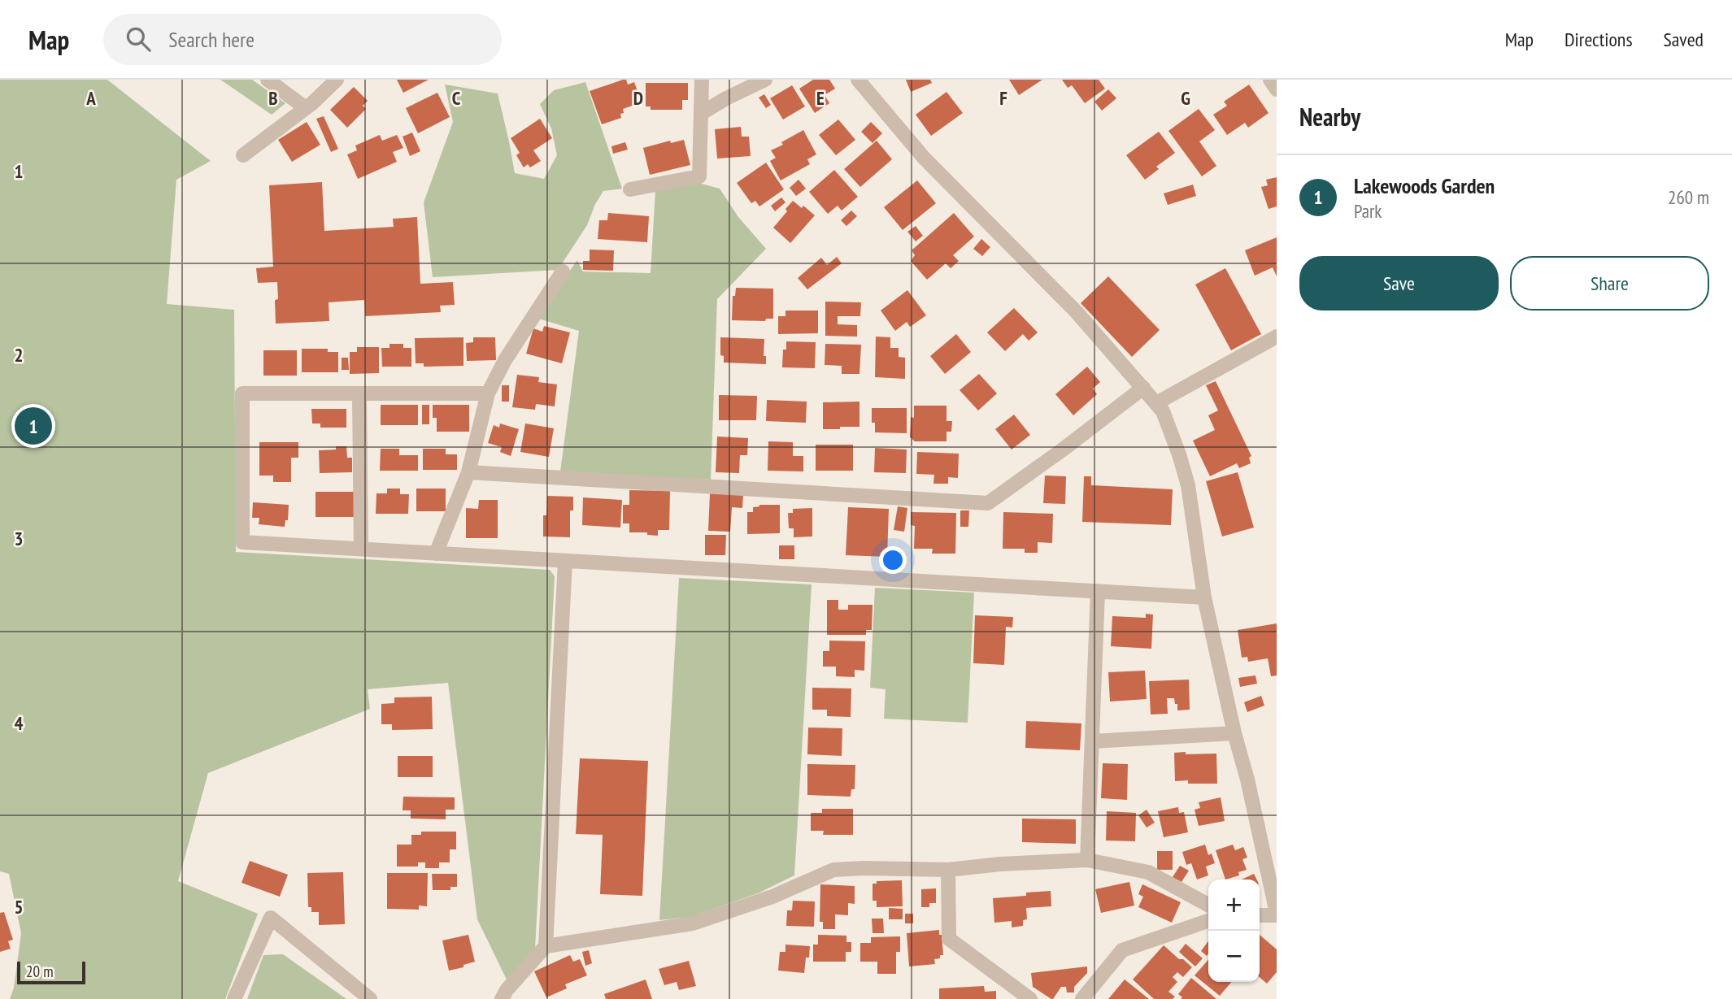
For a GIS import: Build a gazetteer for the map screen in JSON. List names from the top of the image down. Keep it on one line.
{"scale_bar":"20 m","page":{"header":"Map","search":"Search here","nav":["Map","Directions","Saved"],"heading":"Nearby","list":[{"mark":"1","name":"Lakewoods Garden","note":"Park","value":"260 m"}],"buttons":["Save","Share"],"pins":"1","map_buttons":["+","−"],"scale":"20 m"},"grid":{"columns":["A","B","C","D","E","F","G"],"rows":["1","2","3","4","5"]}}
